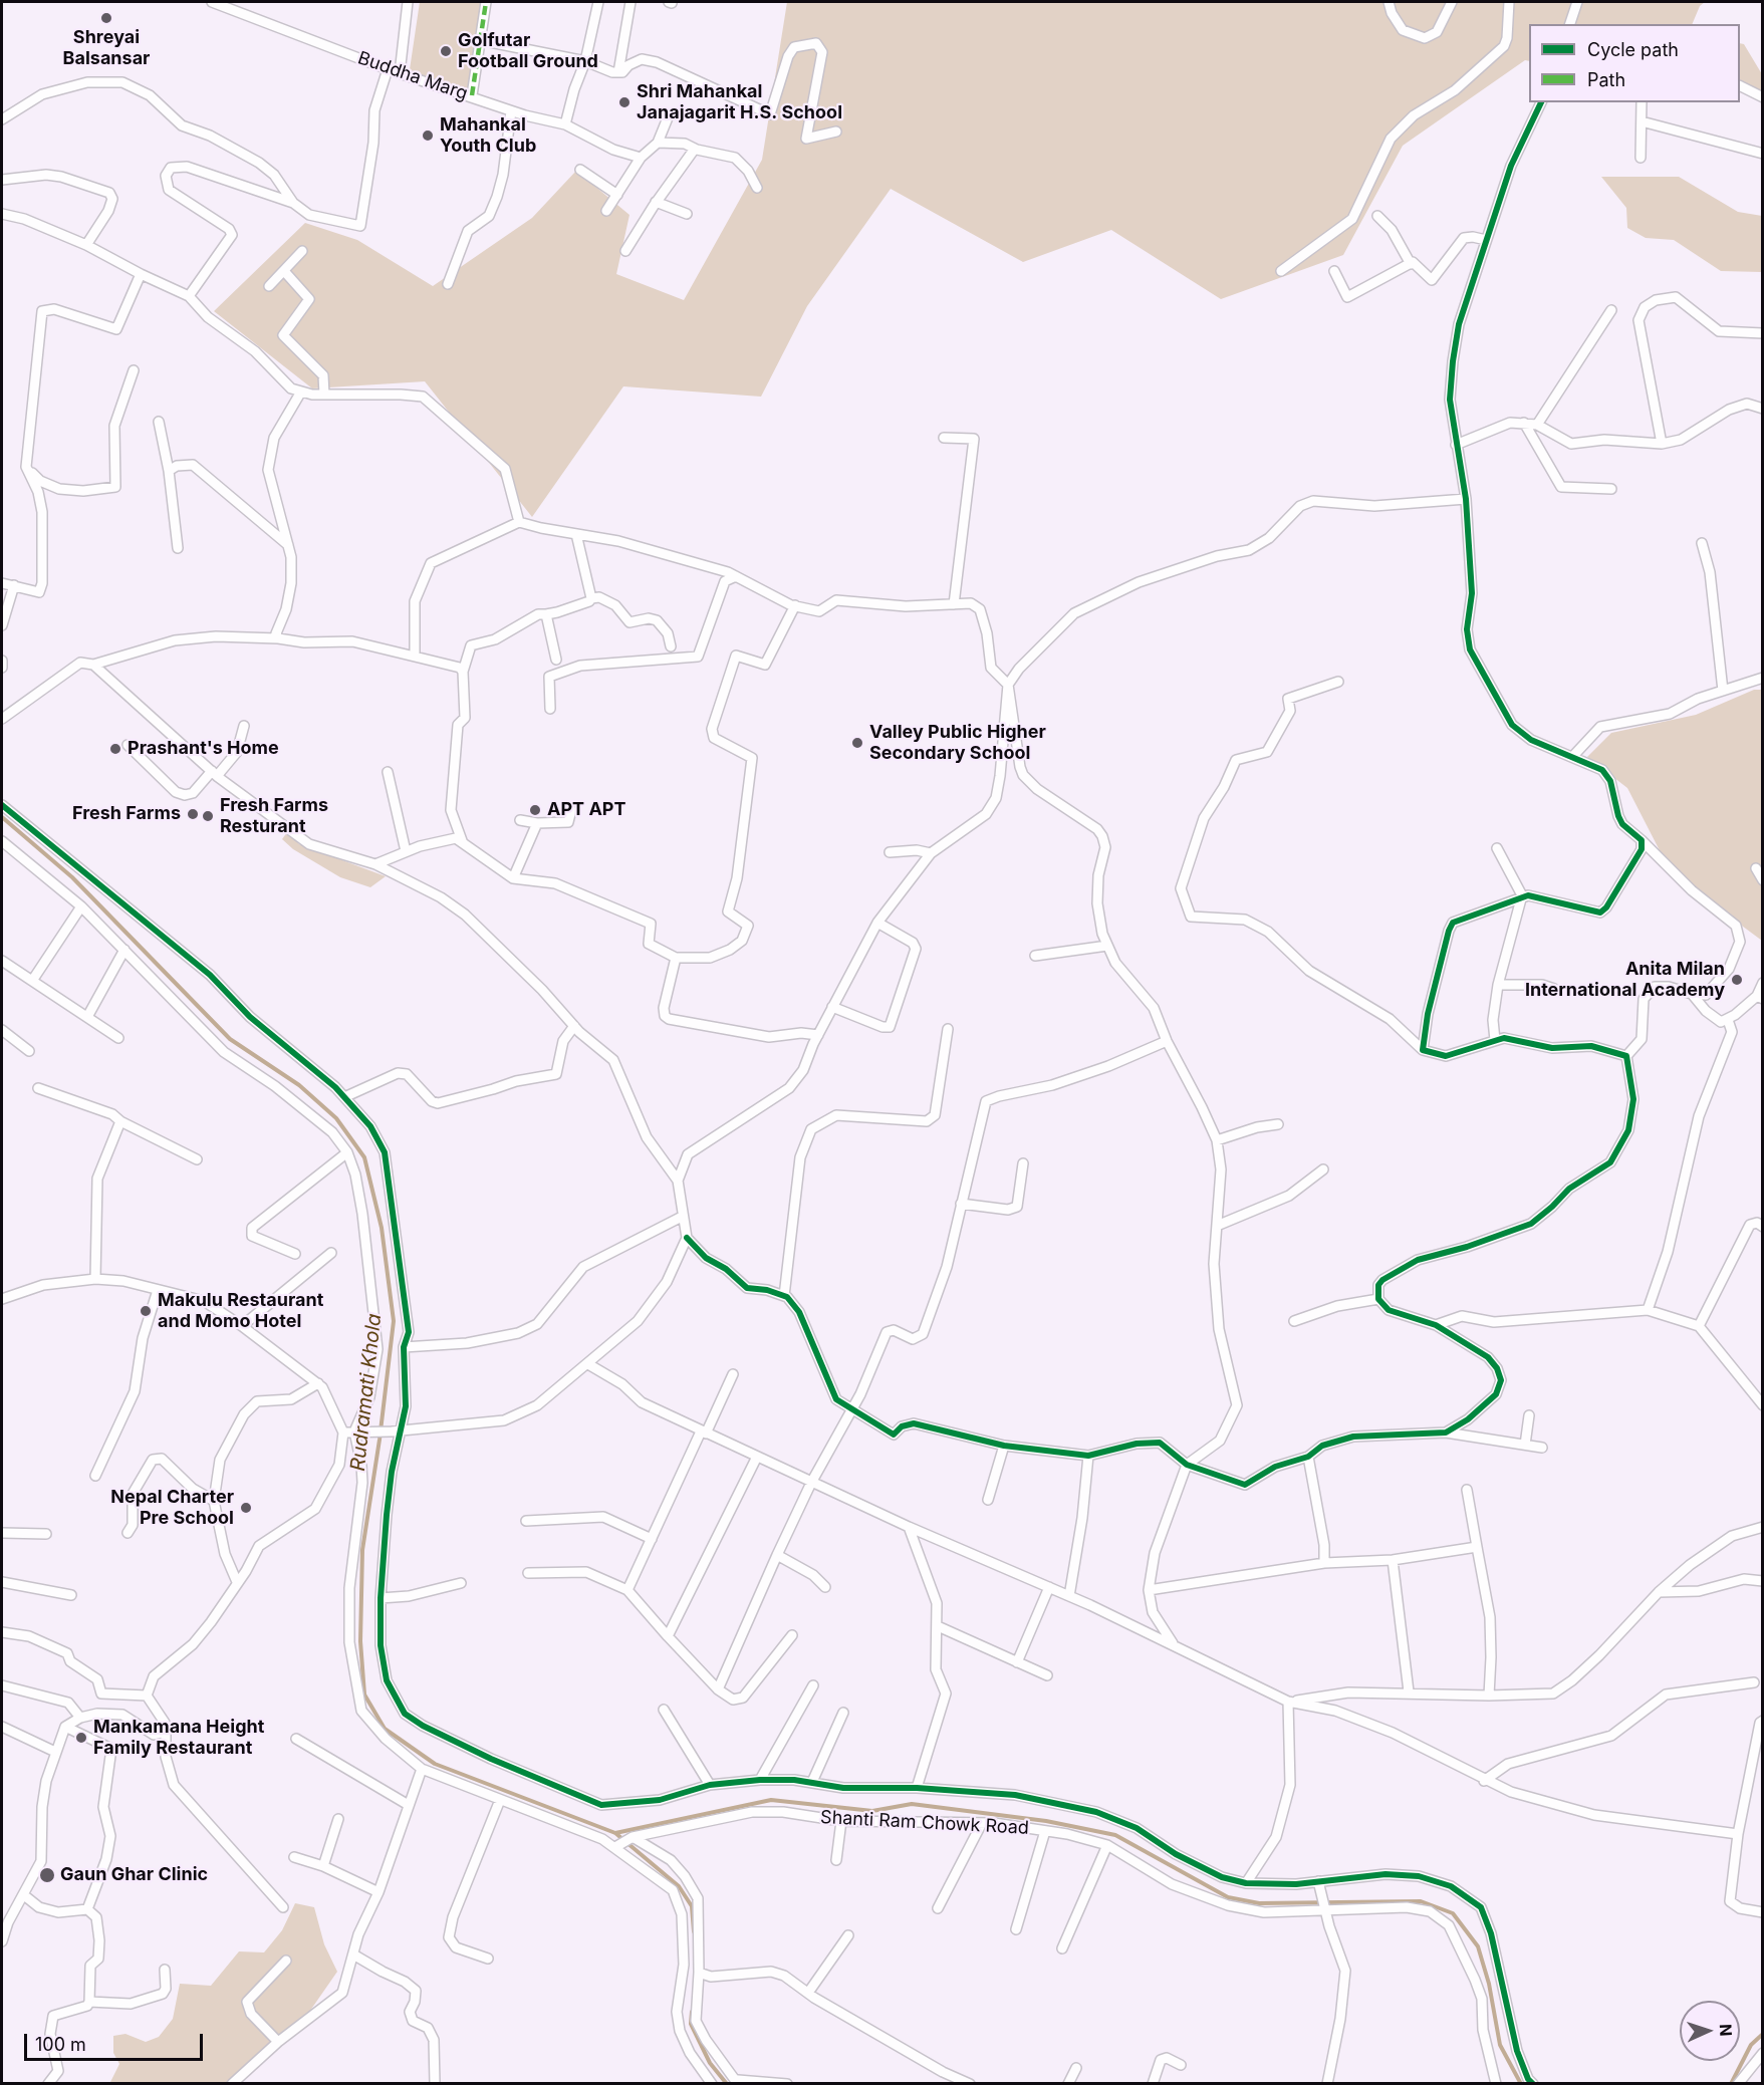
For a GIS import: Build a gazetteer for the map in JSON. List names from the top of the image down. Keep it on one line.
{"streets":{"street":["Buddha Marg","Shanti Ram Chowk Road"]},"water":["Rudramati Khola"],"places":["Shreyai Balsansar","Golfutar Football Ground","Shri Mahankal Janajagarit H.S. School","Mahankal Youth Club","Valley Public Higher Secondary School","Prashant's Home","APT APT","Fresh Farms","Fresh Farms Resturant","Anita Milan International Academy","Makulu Restaurant and Momo Hotel","Nepal Charter Pre School","Mankamana Height Family Restaurant","Gaun Ghar Clinic"],"legend":["Cycle path","Path"],"scale_bar":"100 m","north":"right"}
